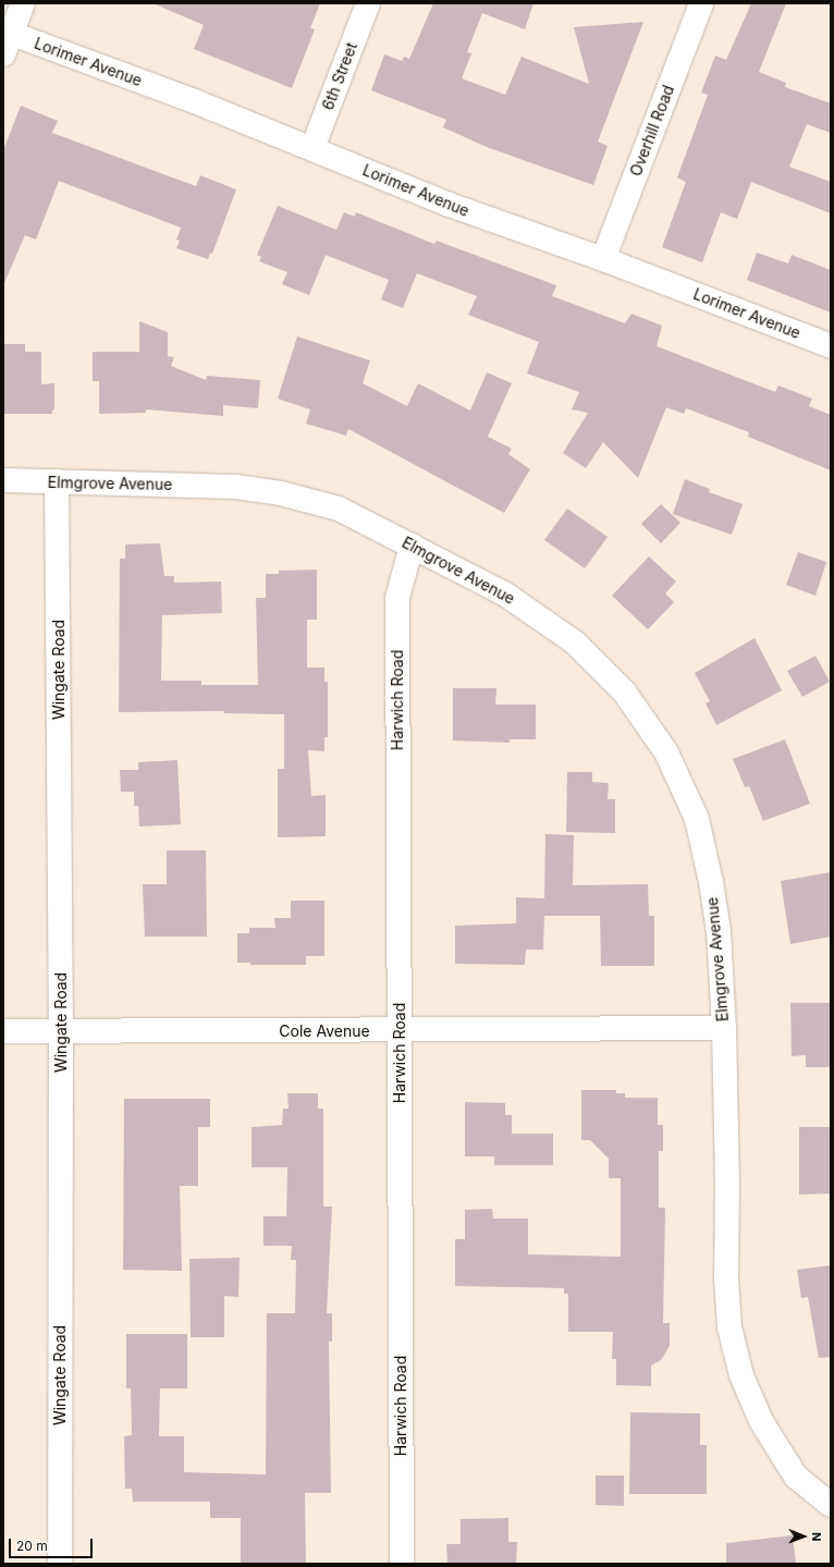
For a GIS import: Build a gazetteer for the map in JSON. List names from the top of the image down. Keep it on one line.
{"streets":{"street":["Lorimer Avenue","6th Street","Overhill Road","Elmgrove Avenue","Wingate Road","Harwich Road","Cole Avenue"]},"crossings":[["Lorimer Avenue","6th Street"],["Lorimer Avenue","Overhill Road"],["Elmgrove Avenue","Wingate Road"],["Elmgrove Avenue","Harwich Road"],["Elmgrove Avenue","Cole Avenue"],["Wingate Road","Cole Avenue"],["Harwich Road","Cole Avenue"]],"scale_bar":"20 m","north":"right"}
